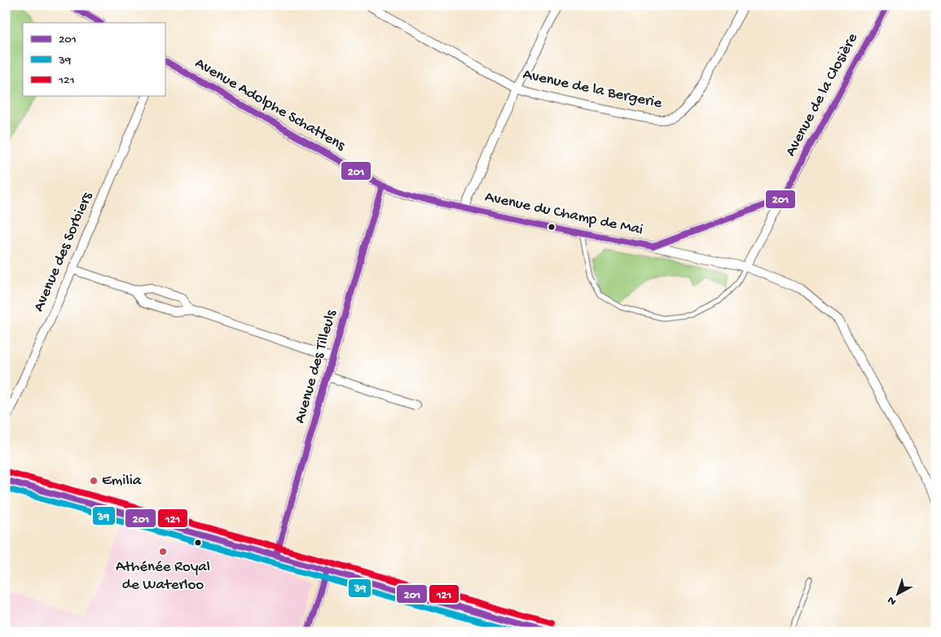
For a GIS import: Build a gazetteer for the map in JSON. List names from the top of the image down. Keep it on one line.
{"streets":{"street":["Avenue de la Bergerie","Avenue de la Closière","Avenue Adolphe Schattens","Avenue du Champ de Mai","Avenue des Sorbiers","Avenue des Tilleuls"]},"crossings":[["Avenue de la Closière","Avenue du Champ de Mai"],["Avenue Adolphe Schattens","Avenue du Champ de Mai"],["Avenue Adolphe Schattens","Avenue des Tilleuls"],["Avenue du Champ de Mai","Avenue des Tilleuls"]],"places":["Emilia","Athénée Royal de Waterloo"],"lines":["transit line 201","transit line 121","transit line 39"],"legend":["201","39","121"],"north":"bottom left"}
